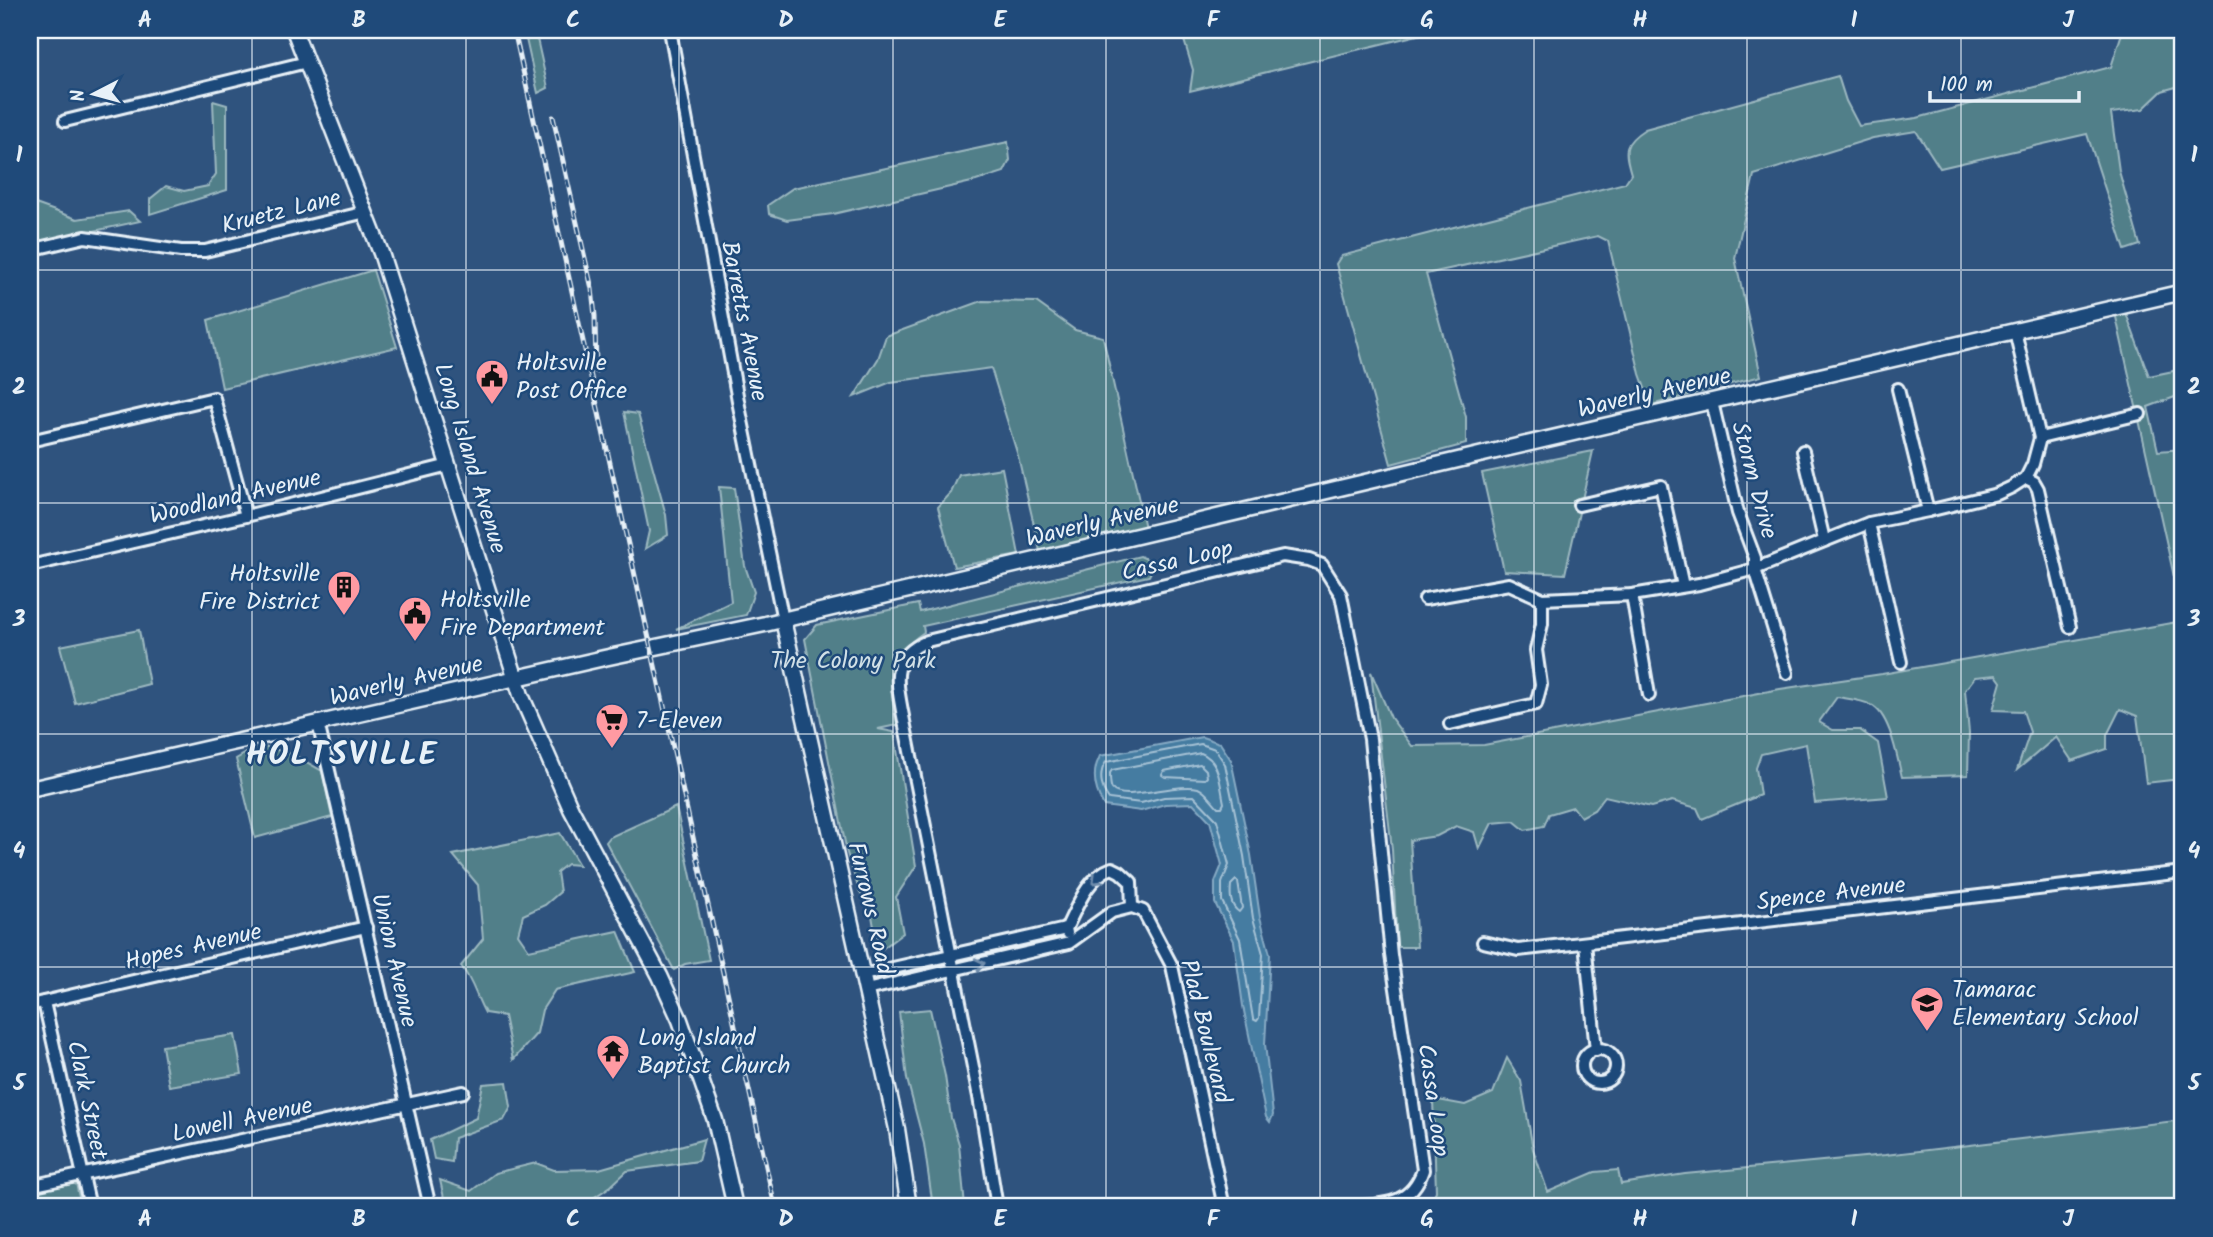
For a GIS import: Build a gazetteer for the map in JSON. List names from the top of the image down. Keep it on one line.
{"streets":{"street":["Kruetz Lane","Barretts Avenue","Waverly Avenue","Long Island Avenue","Storm Drive","Woodland Avenue","Cassa Loop","Spence Avenue","Furrows Road","Hopes Avenue","Union Avenue","Plad Boulevard","Clark Street","Lowell Avenue"]},"crossings":[["Kruetz Lane","Long Island Avenue"],["Barretts Avenue","Waverly Avenue"],["Barretts Avenue","Furrows Road"],["Waverly Avenue","Long Island Avenue"],["Waverly Avenue","Storm Drive"],["Waverly Avenue","Furrows Road"],["Waverly Avenue","Union Avenue"],["Long Island Avenue","Woodland Avenue"],["Hopes Avenue","Union Avenue"],["Hopes Avenue","Clark Street"],["Union Avenue","Lowell Avenue"],["Clark Street","Lowell Avenue"]],"districts":["HOLTSVILLE"],"parks":["The Colony Park"],"places":{"public building":["Holtsville Post Office","Holtsville Fire Department"],"building":["Holtsville Fire District"],"supermarket":["7-Eleven"],"school or university":["Tamarac Elementary School"],"temple":["Long Island Baptist Church"]},"scale_bar":"100 m","north":"left","grid":{"columns":["A","B","C","D","E","F","G","H","I","J"],"rows":["1","2","3","4","5"]}}
